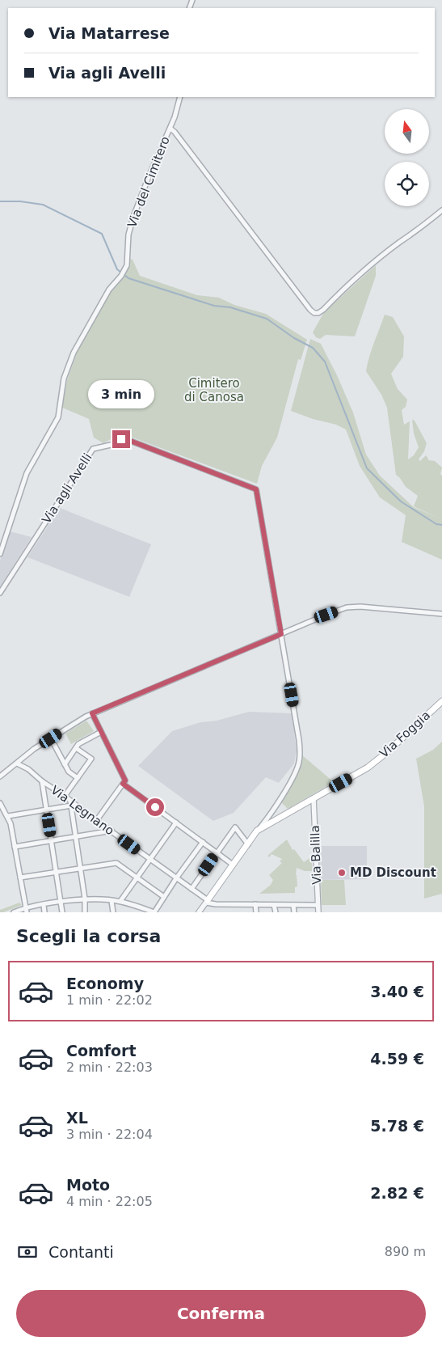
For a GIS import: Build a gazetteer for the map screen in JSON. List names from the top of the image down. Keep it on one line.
{"streets":{"main road":["Via Foggia"],"street":["Via del Cimitero","Via agli Avelli","Via Legnano","Via Balilla"]},"crossings":[["Via Foggia","Via Balilla"]],"parks":["Cimitero di Canosa"],"places":["MD Discount"],"north":"top","page":{"banner":["Via Matarrese","Via agli Avelli"],"bubble":"3 min","heading":"Scegli la corsa","list":[{"name":"Economy","note":"1 min · 22:02","value":"3.40 €"},{"name":"Comfort","note":"2 min · 22:03","value":"4.59 €"},{"name":"XL","note":"3 min · 22:04","value":"5.78 €"},{"name":"Moto","note":"4 min · 22:05","value":"2.82 €"}],"pay":["Contanti","890 m"],"buttons":"Conferma"}}
